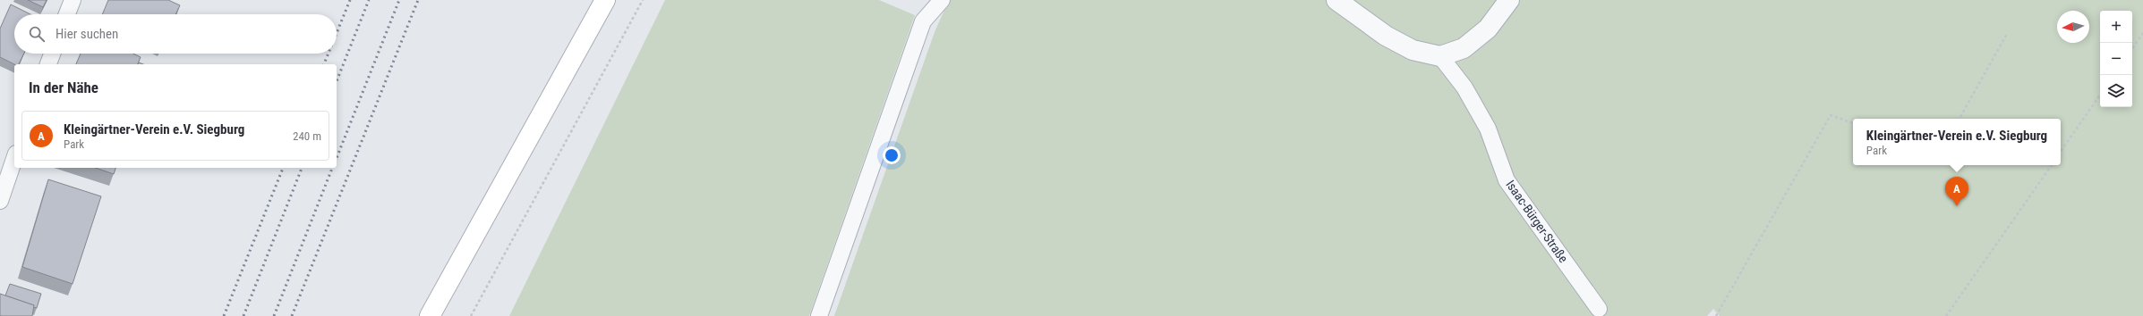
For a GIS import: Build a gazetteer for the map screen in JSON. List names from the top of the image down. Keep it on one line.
{"streets":{"lane":["Isaac-Bürger-Straße"]},"north":"left","page":{"map_buttons":["+","−"],"search":"Hier suchen","heading":"In der Nähe","list":[{"mark":"A","name":"Kleingärtner-Verein e.V. Siegburg","note":"Park","value":"240 m"}],"popup":["Kleingärtner-Verein e.V. Siegburg","Park"],"pins":"A"}}
